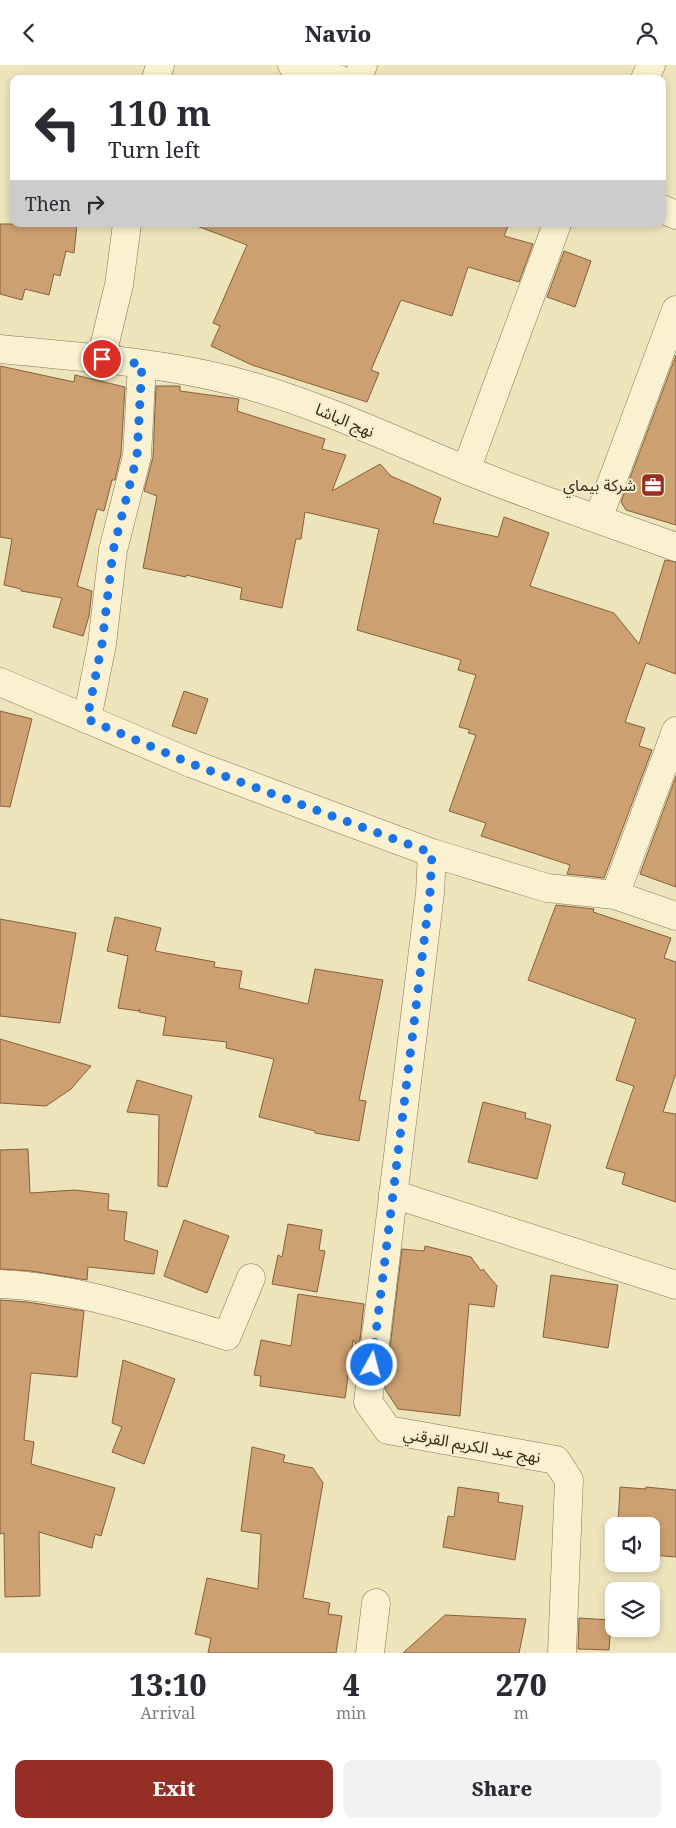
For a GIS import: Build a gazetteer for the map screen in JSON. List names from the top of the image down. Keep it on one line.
{"streets":{"street":["نهج الباشا","نهج عبد الكريم القرقني"]},"places":{"office":["شركة بيماي"]},"page":{"header":"Navio","turn":["110 m","Turn left"],"then":"Then","eta":["13:10","Arrival","4","min","270","m"],"buttons":["Exit","Share"]}}
